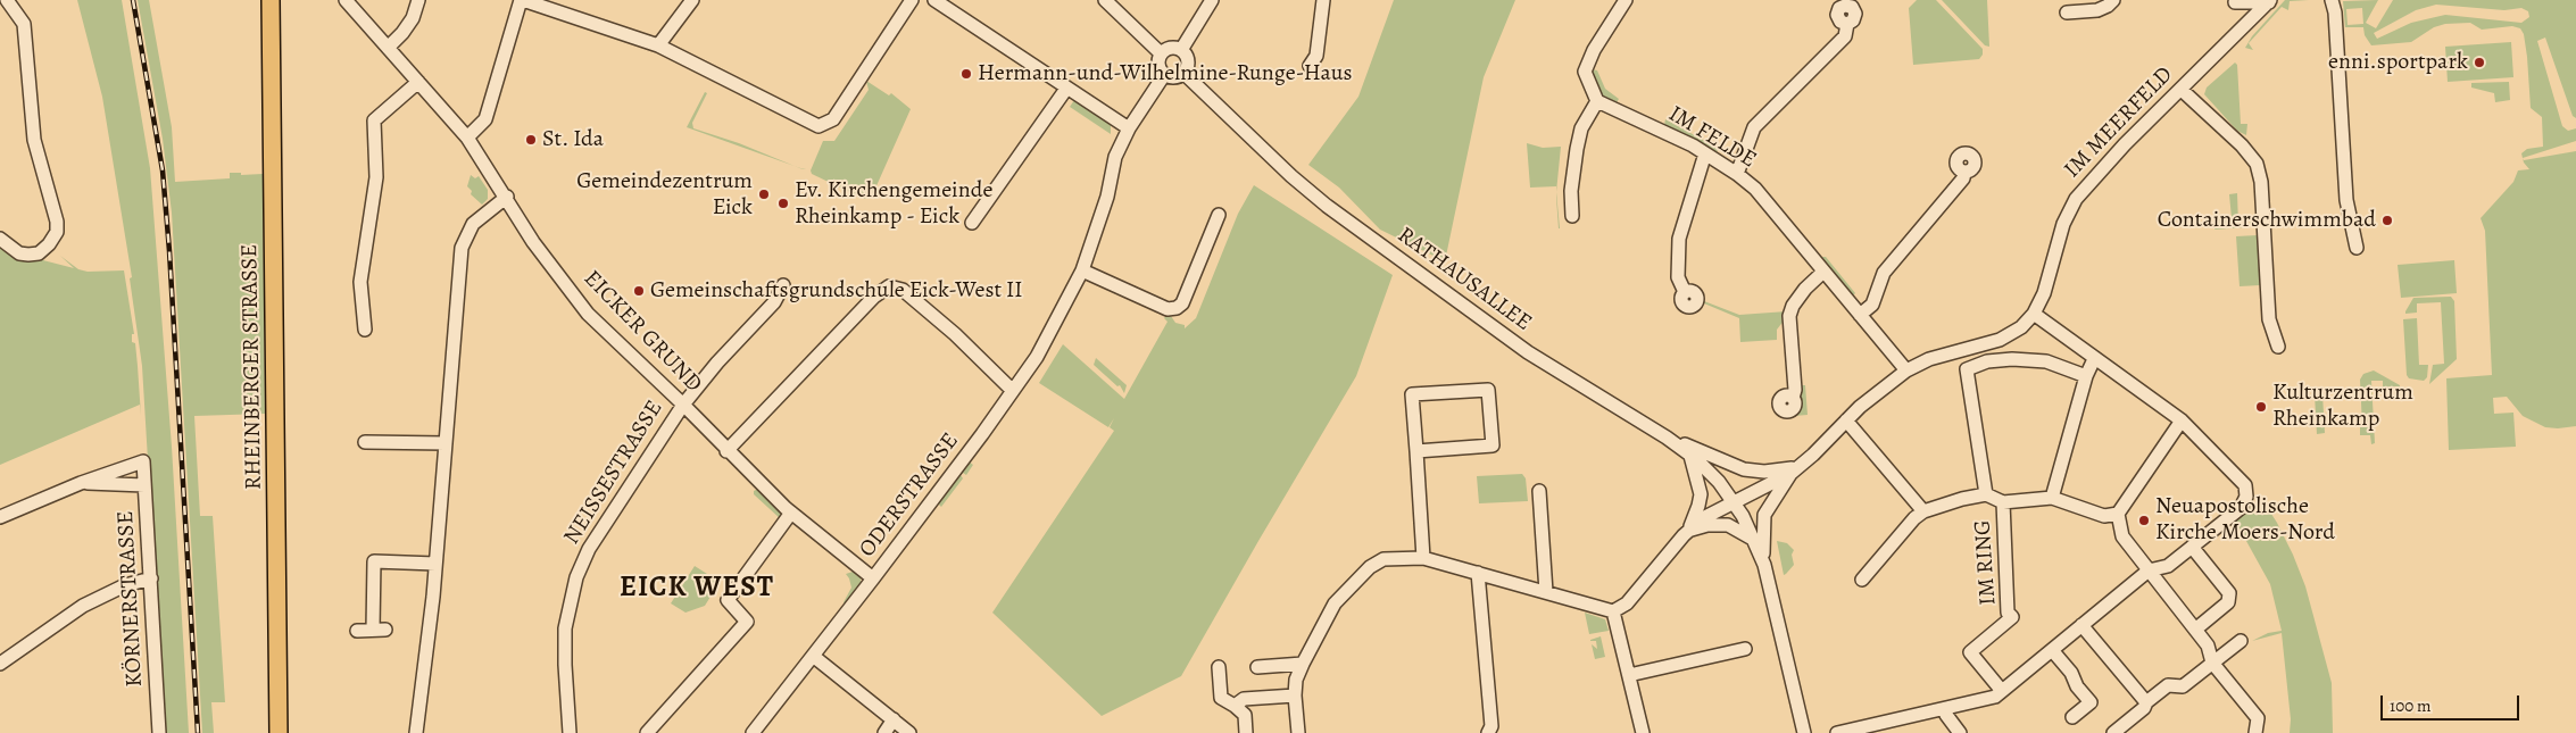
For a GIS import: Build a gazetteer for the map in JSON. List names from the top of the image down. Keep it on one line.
{"streets":{"main road":["RHEINBERGER STRASSE"],"street":["IM MEERFELD","IM FELDE","RATHAUSALLEE","EICKER GRUND","NEISSESTRASSE","ODERSTRASSE","IM RING","KÖRNERSTRASSE"]},"crossings":[["IM MEERFELD","IM FELDE"],["IM MEERFELD","RATHAUSALLEE"],["RATHAUSALLEE","ODERSTRASSE"],["EICKER GRUND","NEISSESTRASSE"],["EICKER GRUND","ODERSTRASSE"]],"districts":["EICK WEST"],"places":["enni.sportpark","Hermann-und-Wilhelmine-Runge-Haus","St. Ida","Gemeindezentrum Eick","Ev. Kirchengemeinde Rheinkamp - Eick","Containerschwimmbad","Gemeinschaftsgrundschule Eick-West II","Kulturzentrum Rheinkamp","Neuapostolische Kirche Moers-Nord"],"scale_bar":"100 m"}
